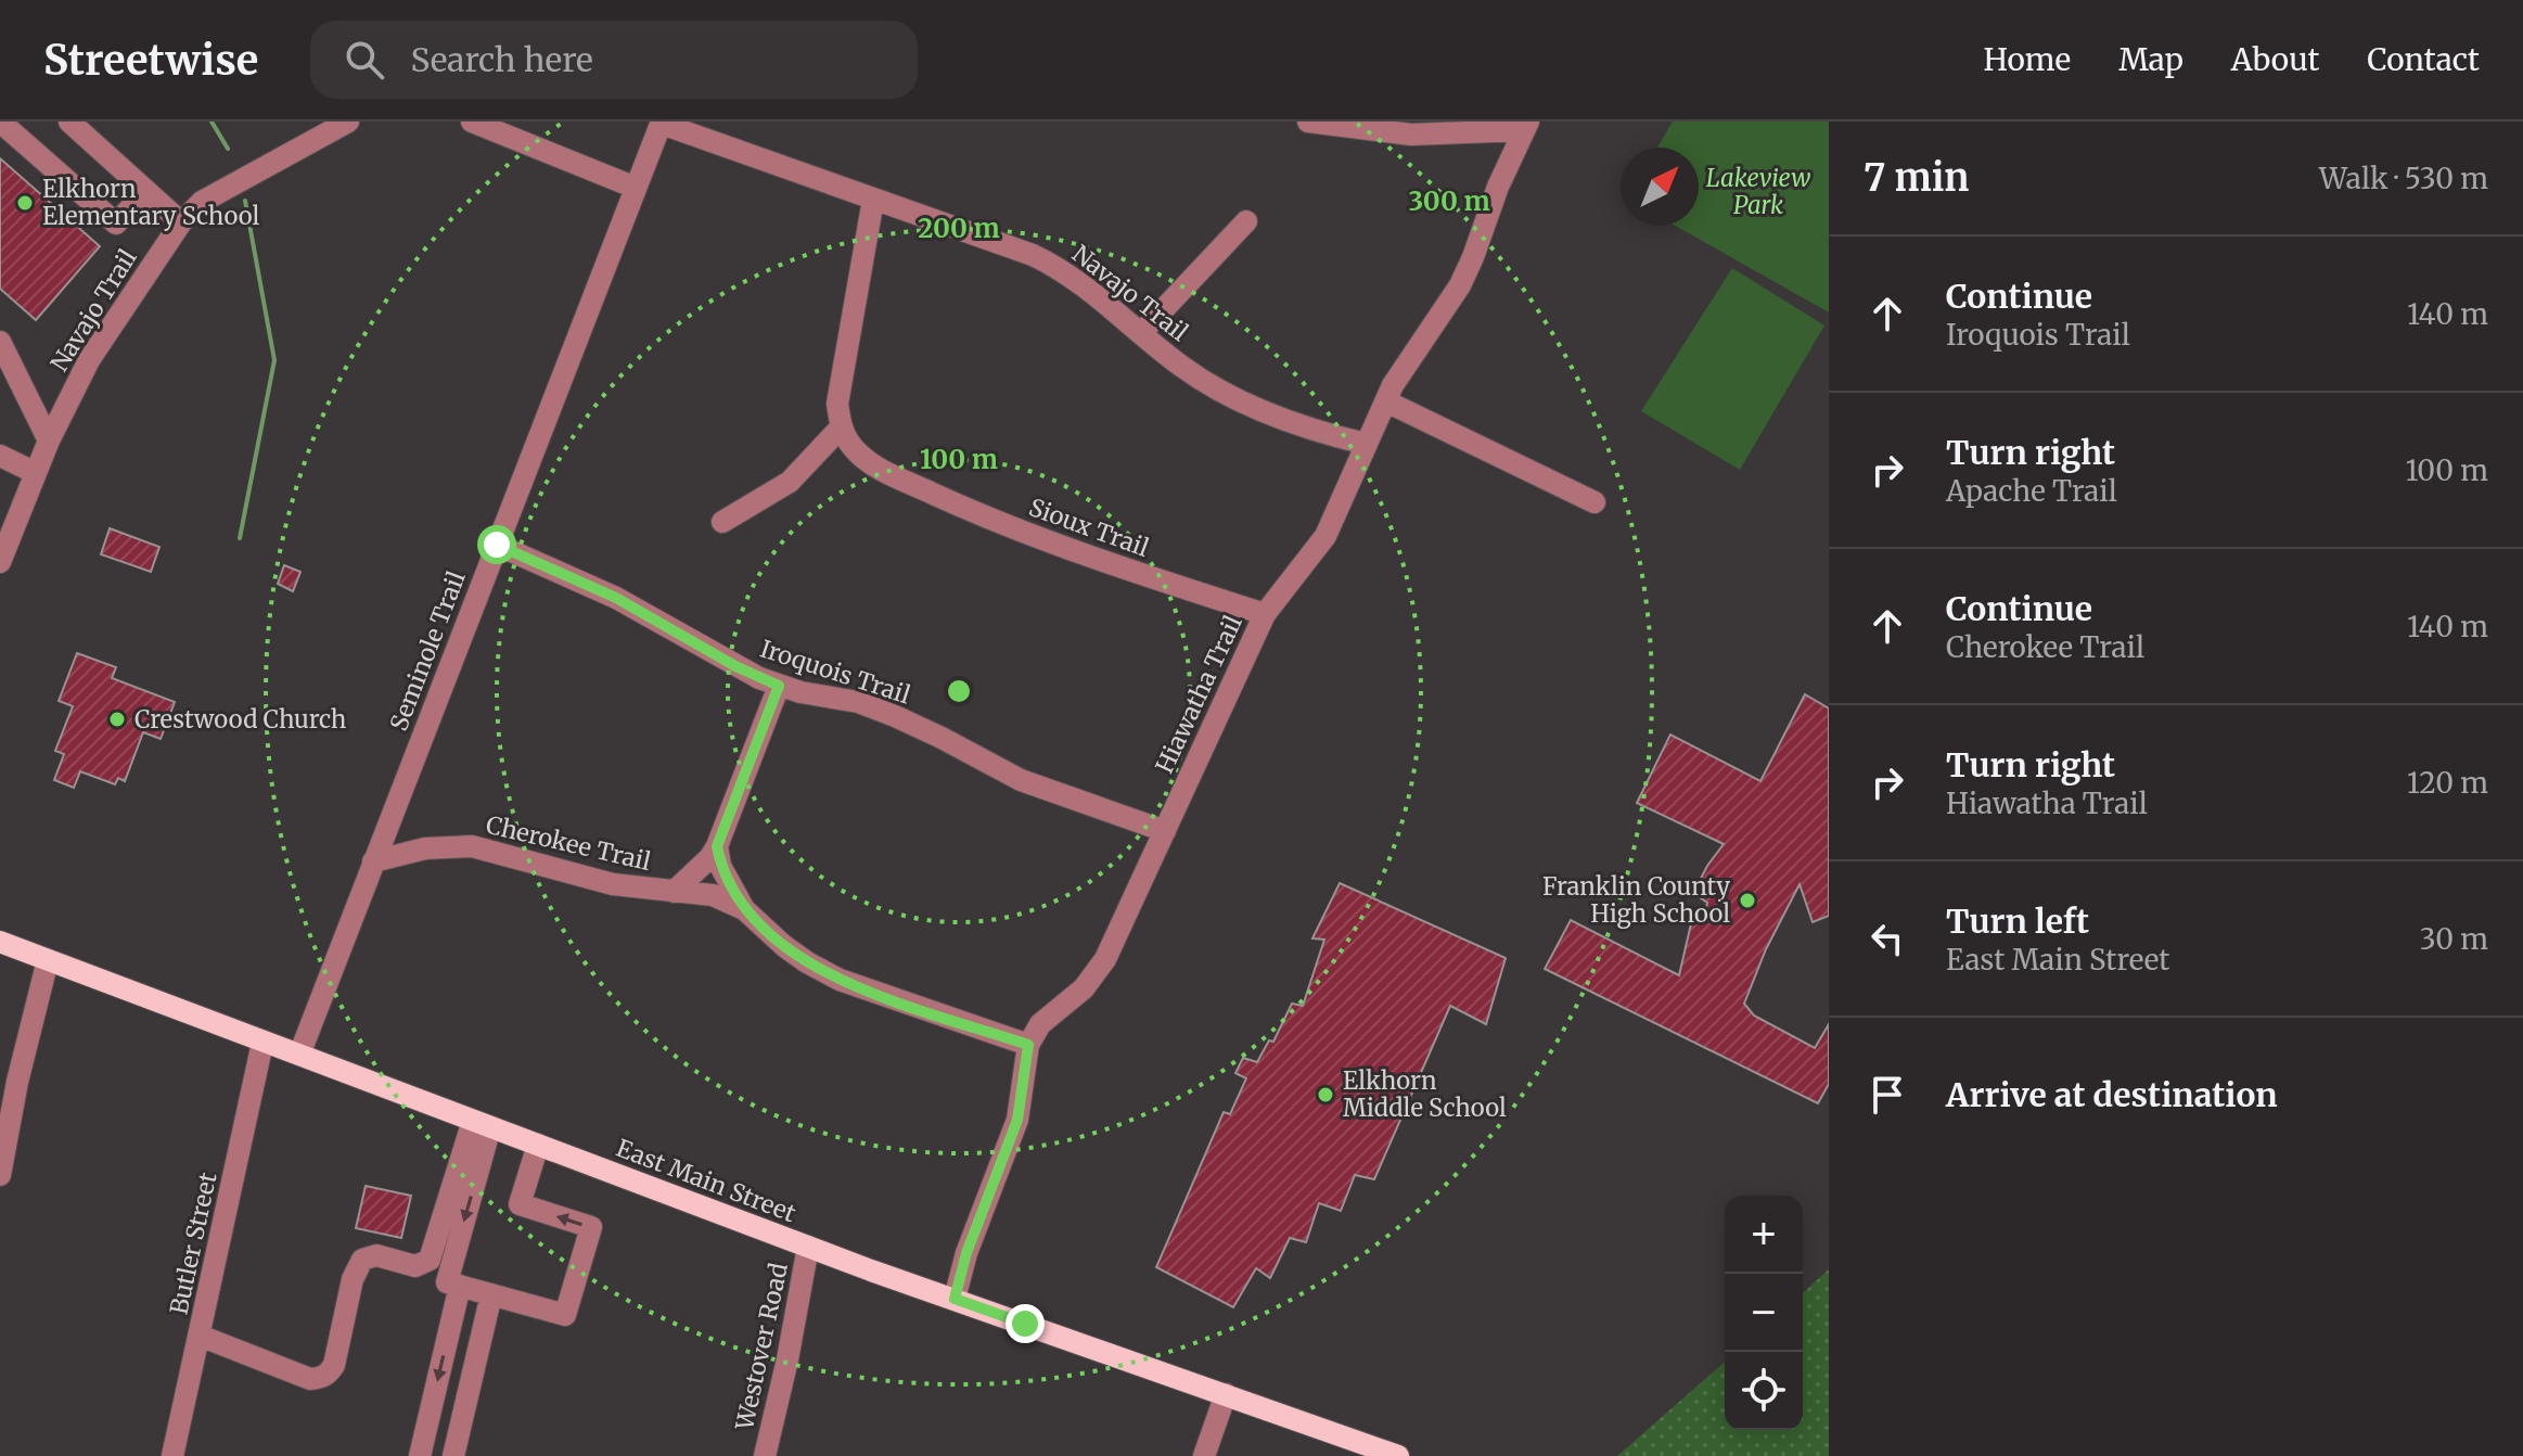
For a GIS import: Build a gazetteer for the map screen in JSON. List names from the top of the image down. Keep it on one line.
{"streets":{"main road":["East Main Street"],"street":["Navajo Trail","Sioux Trail","Seminole Trail","Iroquois Trail","Hiawatha Trail","Cherokee Trail","Butler Street","Westover Road"]},"crossings":[["Navajo Trail","Seminole Trail"],["Navajo Trail","Hiawatha Trail"],["Sioux Trail","Hiawatha Trail"],["Seminole Trail","Iroquois Trail"],["Seminole Trail","Cherokee Trail"],["Seminole Trail","East Main Street"],["Iroquois Trail","Hiawatha Trail"],["Hiawatha Trail","Cherokee Trail"],["East Main Street","Butler Street"],["East Main Street","Westover Road"]],"parks":["Lakeview Park"],"places":["Elkhorn Elementary School","Crestwood Church","Franklin County High School","Elkhorn Middle School"],"north":"top right","page":{"header":"Streetwise","search":"Search here","nav":["Home","Map","About","Contact"],"heading":["7 min","Walk · 530 m"],"list":[["Continue","Iroquois Trail","140 m"],["Turn right","Apache Trail","100 m"],["Continue","Cherokee Trail","140 m"],["Turn right","Hiawatha Trail","120 m"],["Turn left","East Main Street","30 m"],"Arrive at destination"],"map_buttons":["+","−"]},"rings":["300 m","200 m","100 m"]}
